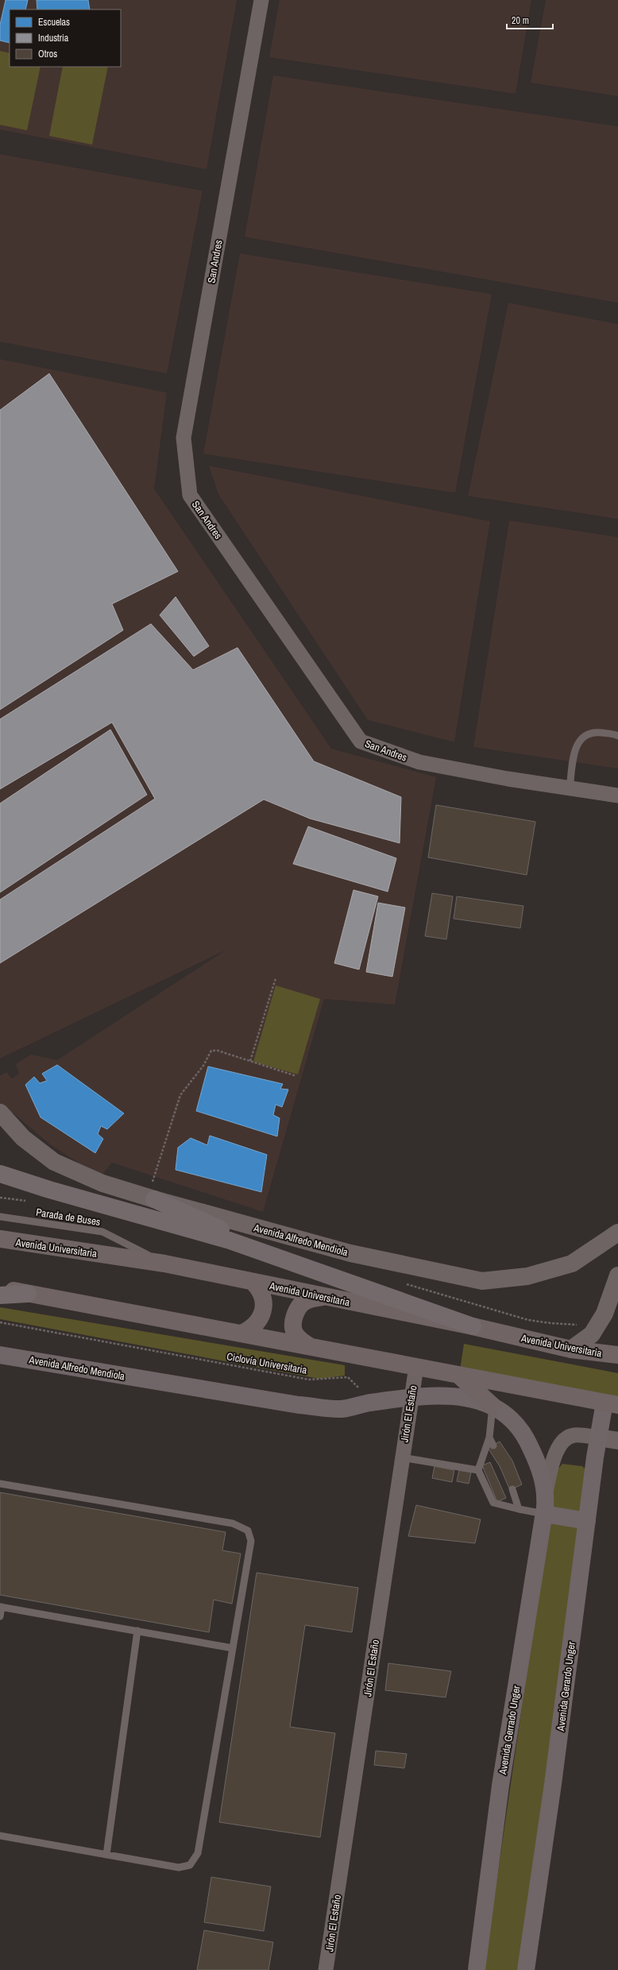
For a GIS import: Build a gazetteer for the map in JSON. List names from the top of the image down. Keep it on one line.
{"streets":{"main road":["Avenida Alfredo Mendiola","Avenida Universitaria","Avenida Gerardo Unger","Avenida Gerrado Unger"],"street":["San Andres","Jirón El Estaño"],"lane":["Parada de Buses"],"path":["Ciclovía Universitaria"]},"crossings":[["Parada de Buses","Avenida Universitaria"],["Avenida Alfredo Mendiola","Ciclovía Universitaria"],["Avenida Alfredo Mendiola","Jirón El Estaño"],["Avenida Alfredo Mendiola","Avenida Gerrado Unger"],["Avenida Gerardo Unger","Avenida Gerrado Unger"]],"legend":["Escuelas","Industria","Otros"],"scale_bar":"20 m"}
